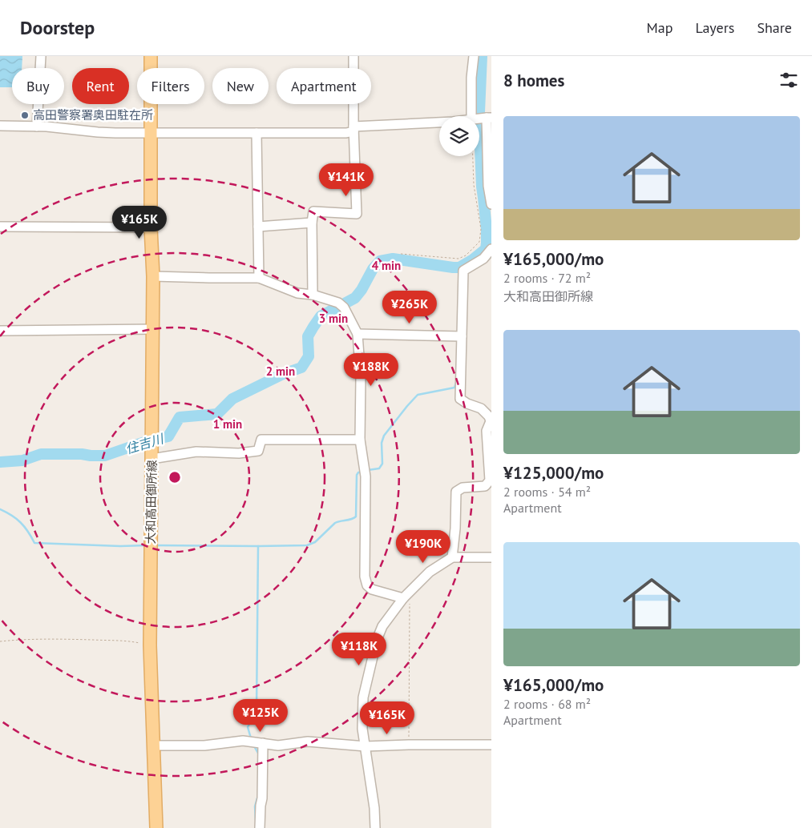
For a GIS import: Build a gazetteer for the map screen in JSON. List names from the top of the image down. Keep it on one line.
{"streets":{"main road":["大和高田御所線"]},"water":["住吉川"],"places":["高田警察署奥田駐在所"],"page":{"header":"Doorstep","nav":["Map","Layers","Share"],"heading":"8 homes","chip":["Buy","Rent","Filters","New","Apartment"],"list":[{"name":"¥165,000/mo","note":"2 rooms · 72 m² · 大和高田御所線"},{"name":"¥125,000/mo","note":"2 rooms · 54 m² · Apartment"},{"name":"¥165,000/mo","note":"2 rooms · 68 m² · Apartment"}],"price":["¥141K","¥165K","¥265K","¥188K","¥190K","¥118K","¥125K","¥165K"]},"rings":["4 min","3 min","2 min","1 min"]}
